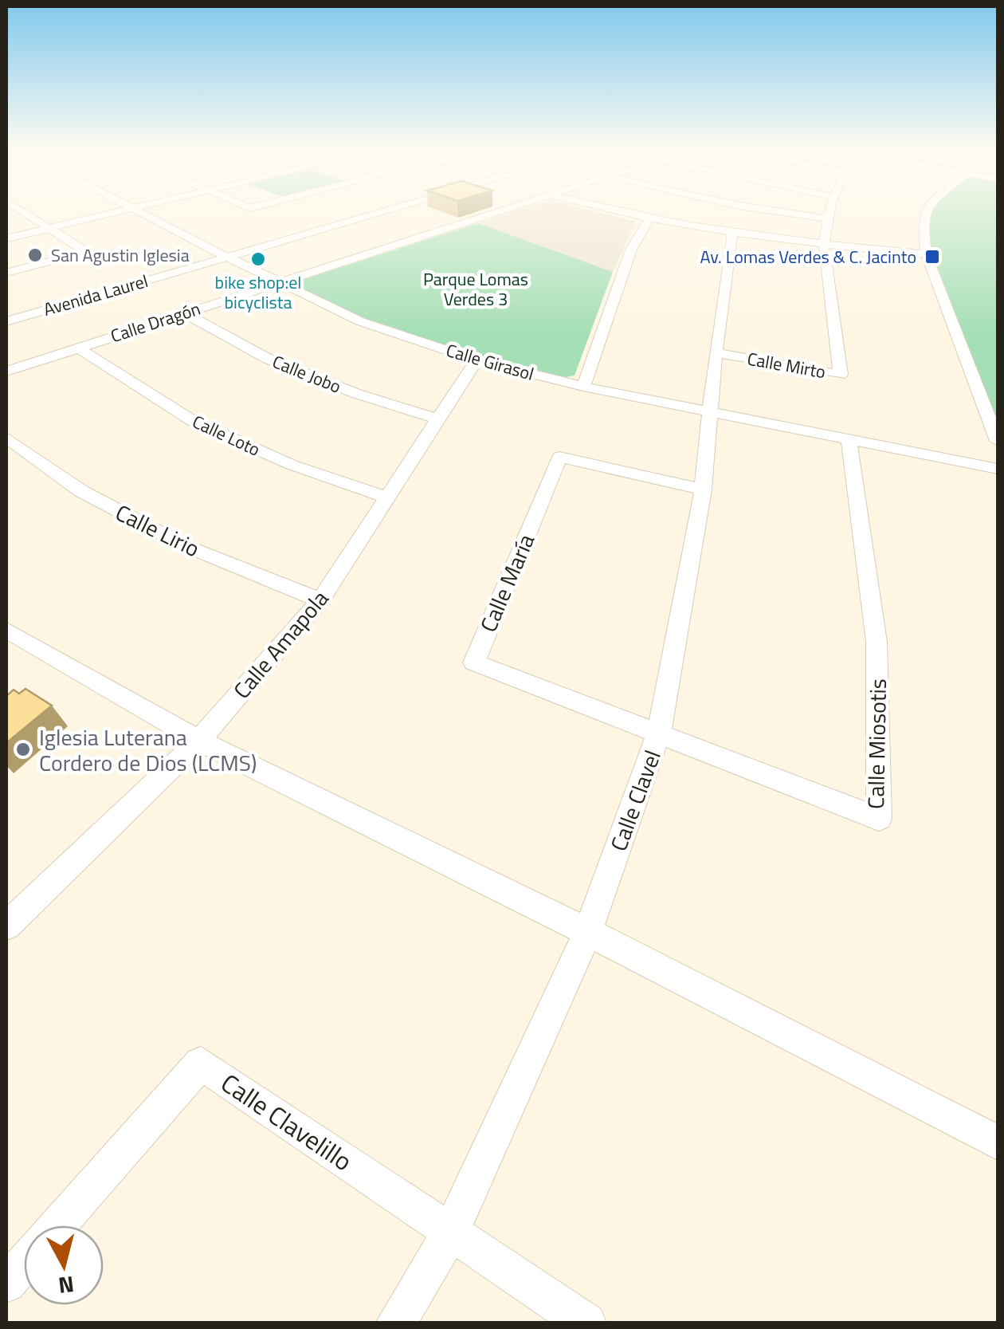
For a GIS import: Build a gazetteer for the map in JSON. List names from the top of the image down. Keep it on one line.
{"streets":{"street":["Avenida Laurel","Calle Dragón","Calle Girasol","Calle Mirto","Calle Jobo","Calle Loto","Calle Lirio","Calle María","Calle Amapola","Calle Miosotis","Calle Clavel","Calle Clavelillo"]},"crossings":[["Avenida Laurel","Calle Girasol"],["Calle Dragón","Calle Girasol"],["Calle Dragón","Calle Jobo"],["Calle Dragón","Calle Loto"],["Calle Girasol","Calle Amapola"],["Calle Girasol","Calle Miosotis"],["Calle Girasol","Calle Clavel"],["Calle Mirto","Calle Clavel"],["Calle Jobo","Calle Amapola"],["Calle Loto","Calle Amapola"],["Calle Lirio","Calle Amapola"],["Calle María","Calle Miosotis"],["Calle María","Calle Clavel"],["Calle Miosotis","Calle Clavel"],["Calle Clavel","Calle Clavelillo"]],"parks":["Parque Lomas Verdes 3"],"places":{"other":["San Agustin Iglesia","bike shop:el bicyclista","Iglesia Luterana Cordero de Dios (LCMS)"],"transit":["Av. Lomas Verdes & C. Jacinto"]},"north":"bottom"}
